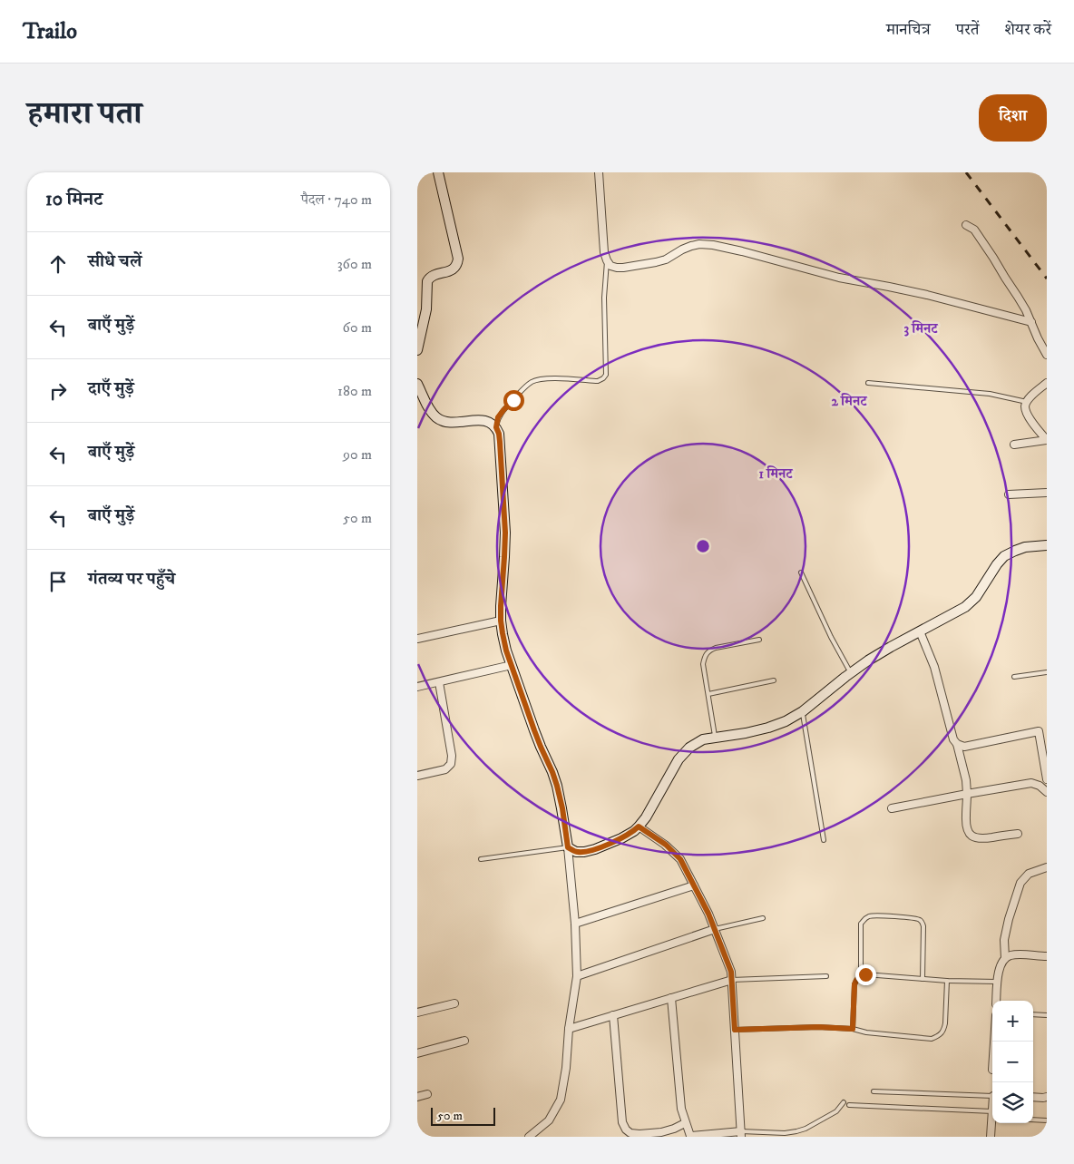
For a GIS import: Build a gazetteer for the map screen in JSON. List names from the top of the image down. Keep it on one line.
{"scale_bar":"50 m","page":{"header":"Trailo","nav":["मानचित्र","परतें","शेयर करें"],"title":"हमारा पता","buttons":"दिशा","heading":["10 मिनट","पैदल · 740 m"],"list":[["सीधे चलें","360 m"],["बाएँ मुड़ें","60 m"],["दाएँ मुड़ें","180 m"],["बाएँ मुड़ें","90 m"],["बाएँ मुड़ें","50 m"],"गंतव्य पर पहुँचे"],"map_buttons":["+","−"],"scale":"50 m"},"rings":["3 मिनट","2 मिनट","1 मिनट"]}
